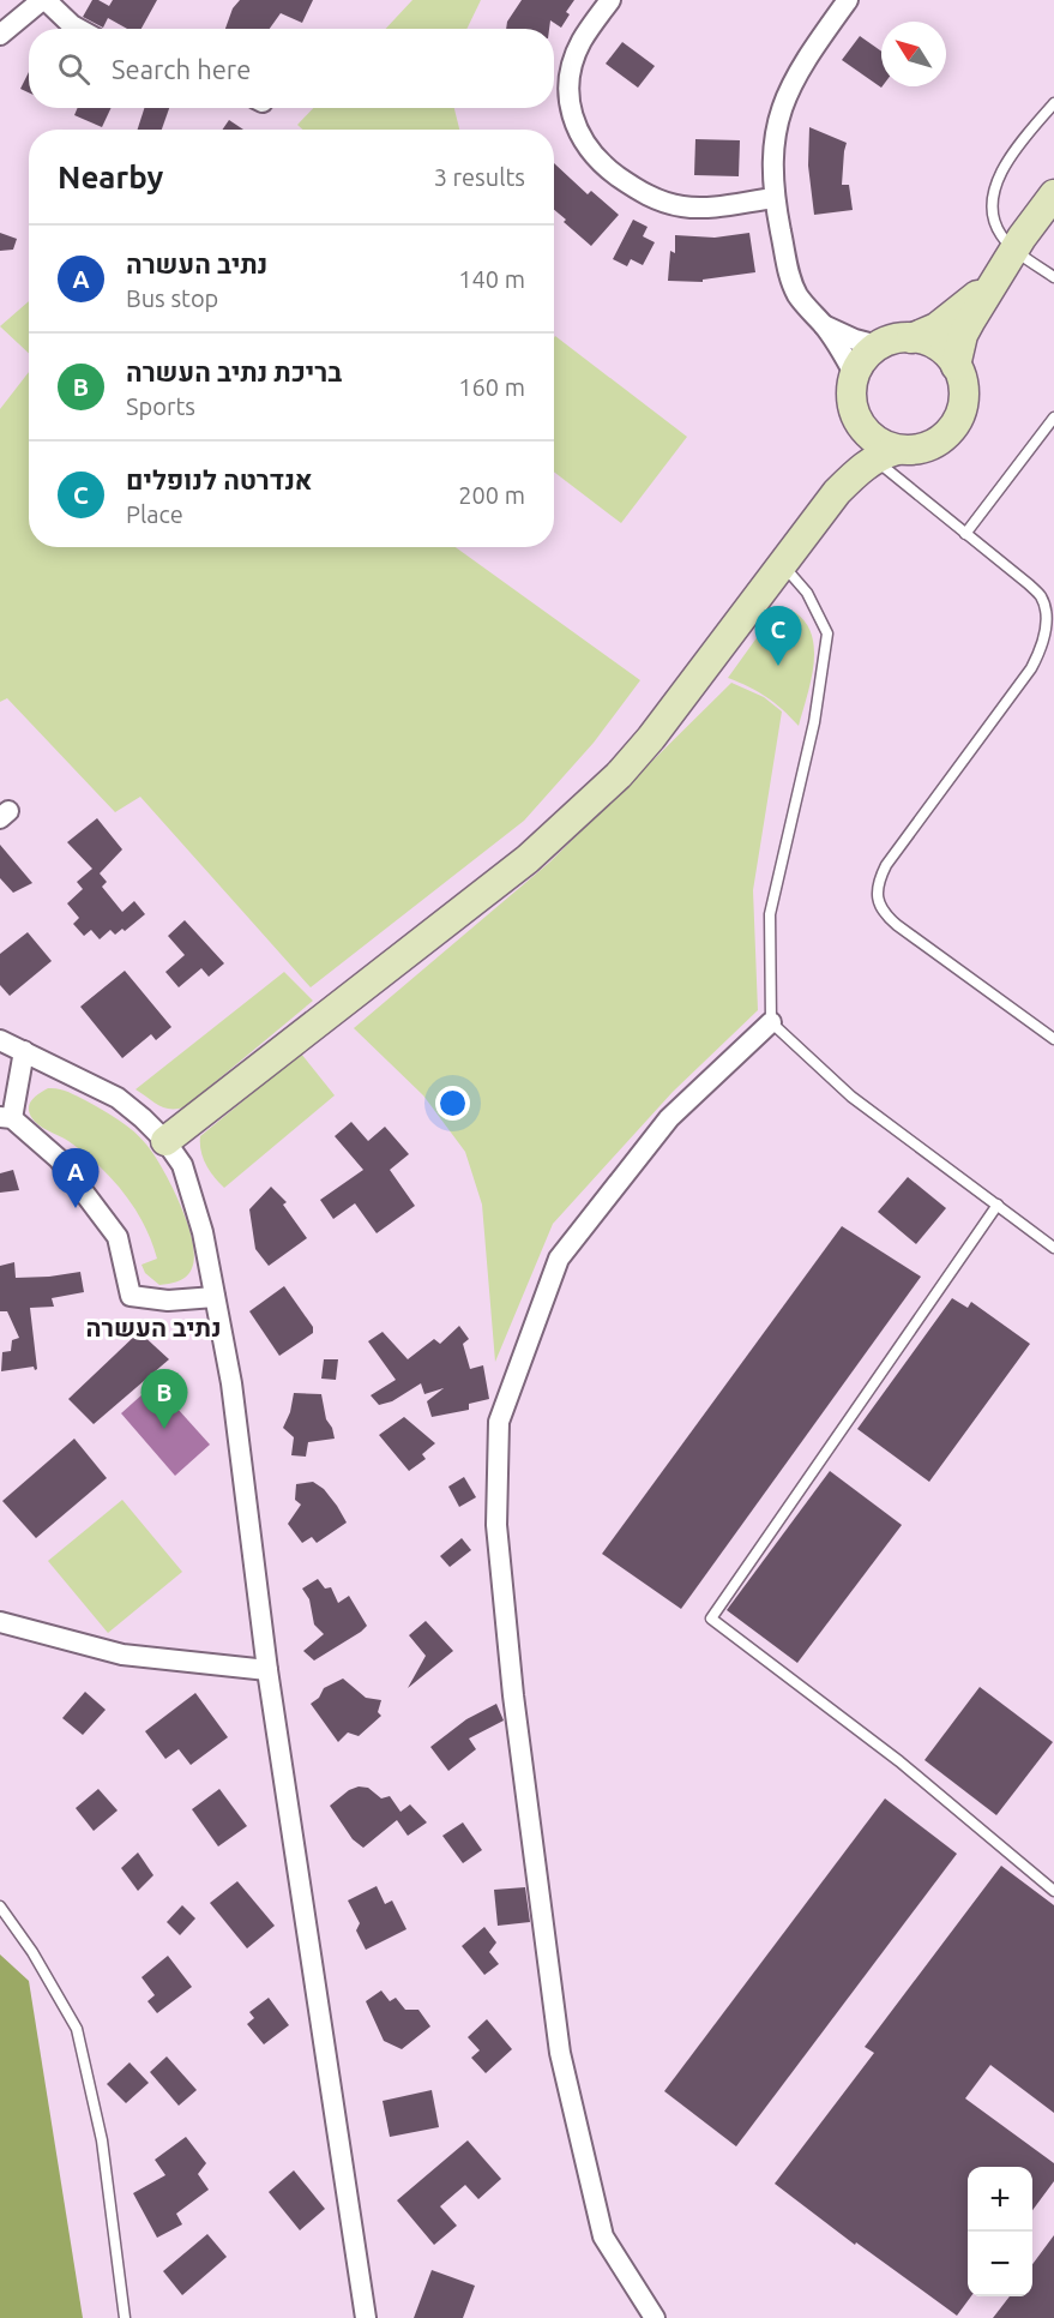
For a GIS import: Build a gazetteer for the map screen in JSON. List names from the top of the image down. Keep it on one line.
{"districts":["נתיב העשרה"],"north":"top left","page":{"search":"Search here","heading":["Nearby","3 results"],"list":[{"mark":"A","name":"נתיב העשרה","note":"Bus stop","value":"140 m"},{"mark":"B","name":"בריכת נתיב העשרה","note":"Sports","value":"160 m"},{"mark":"C","name":"אנדרטה לנופלים","note":"Place","value":"200 m"}],"pins":["C","A","B"],"map_buttons":["+","−"]}}
